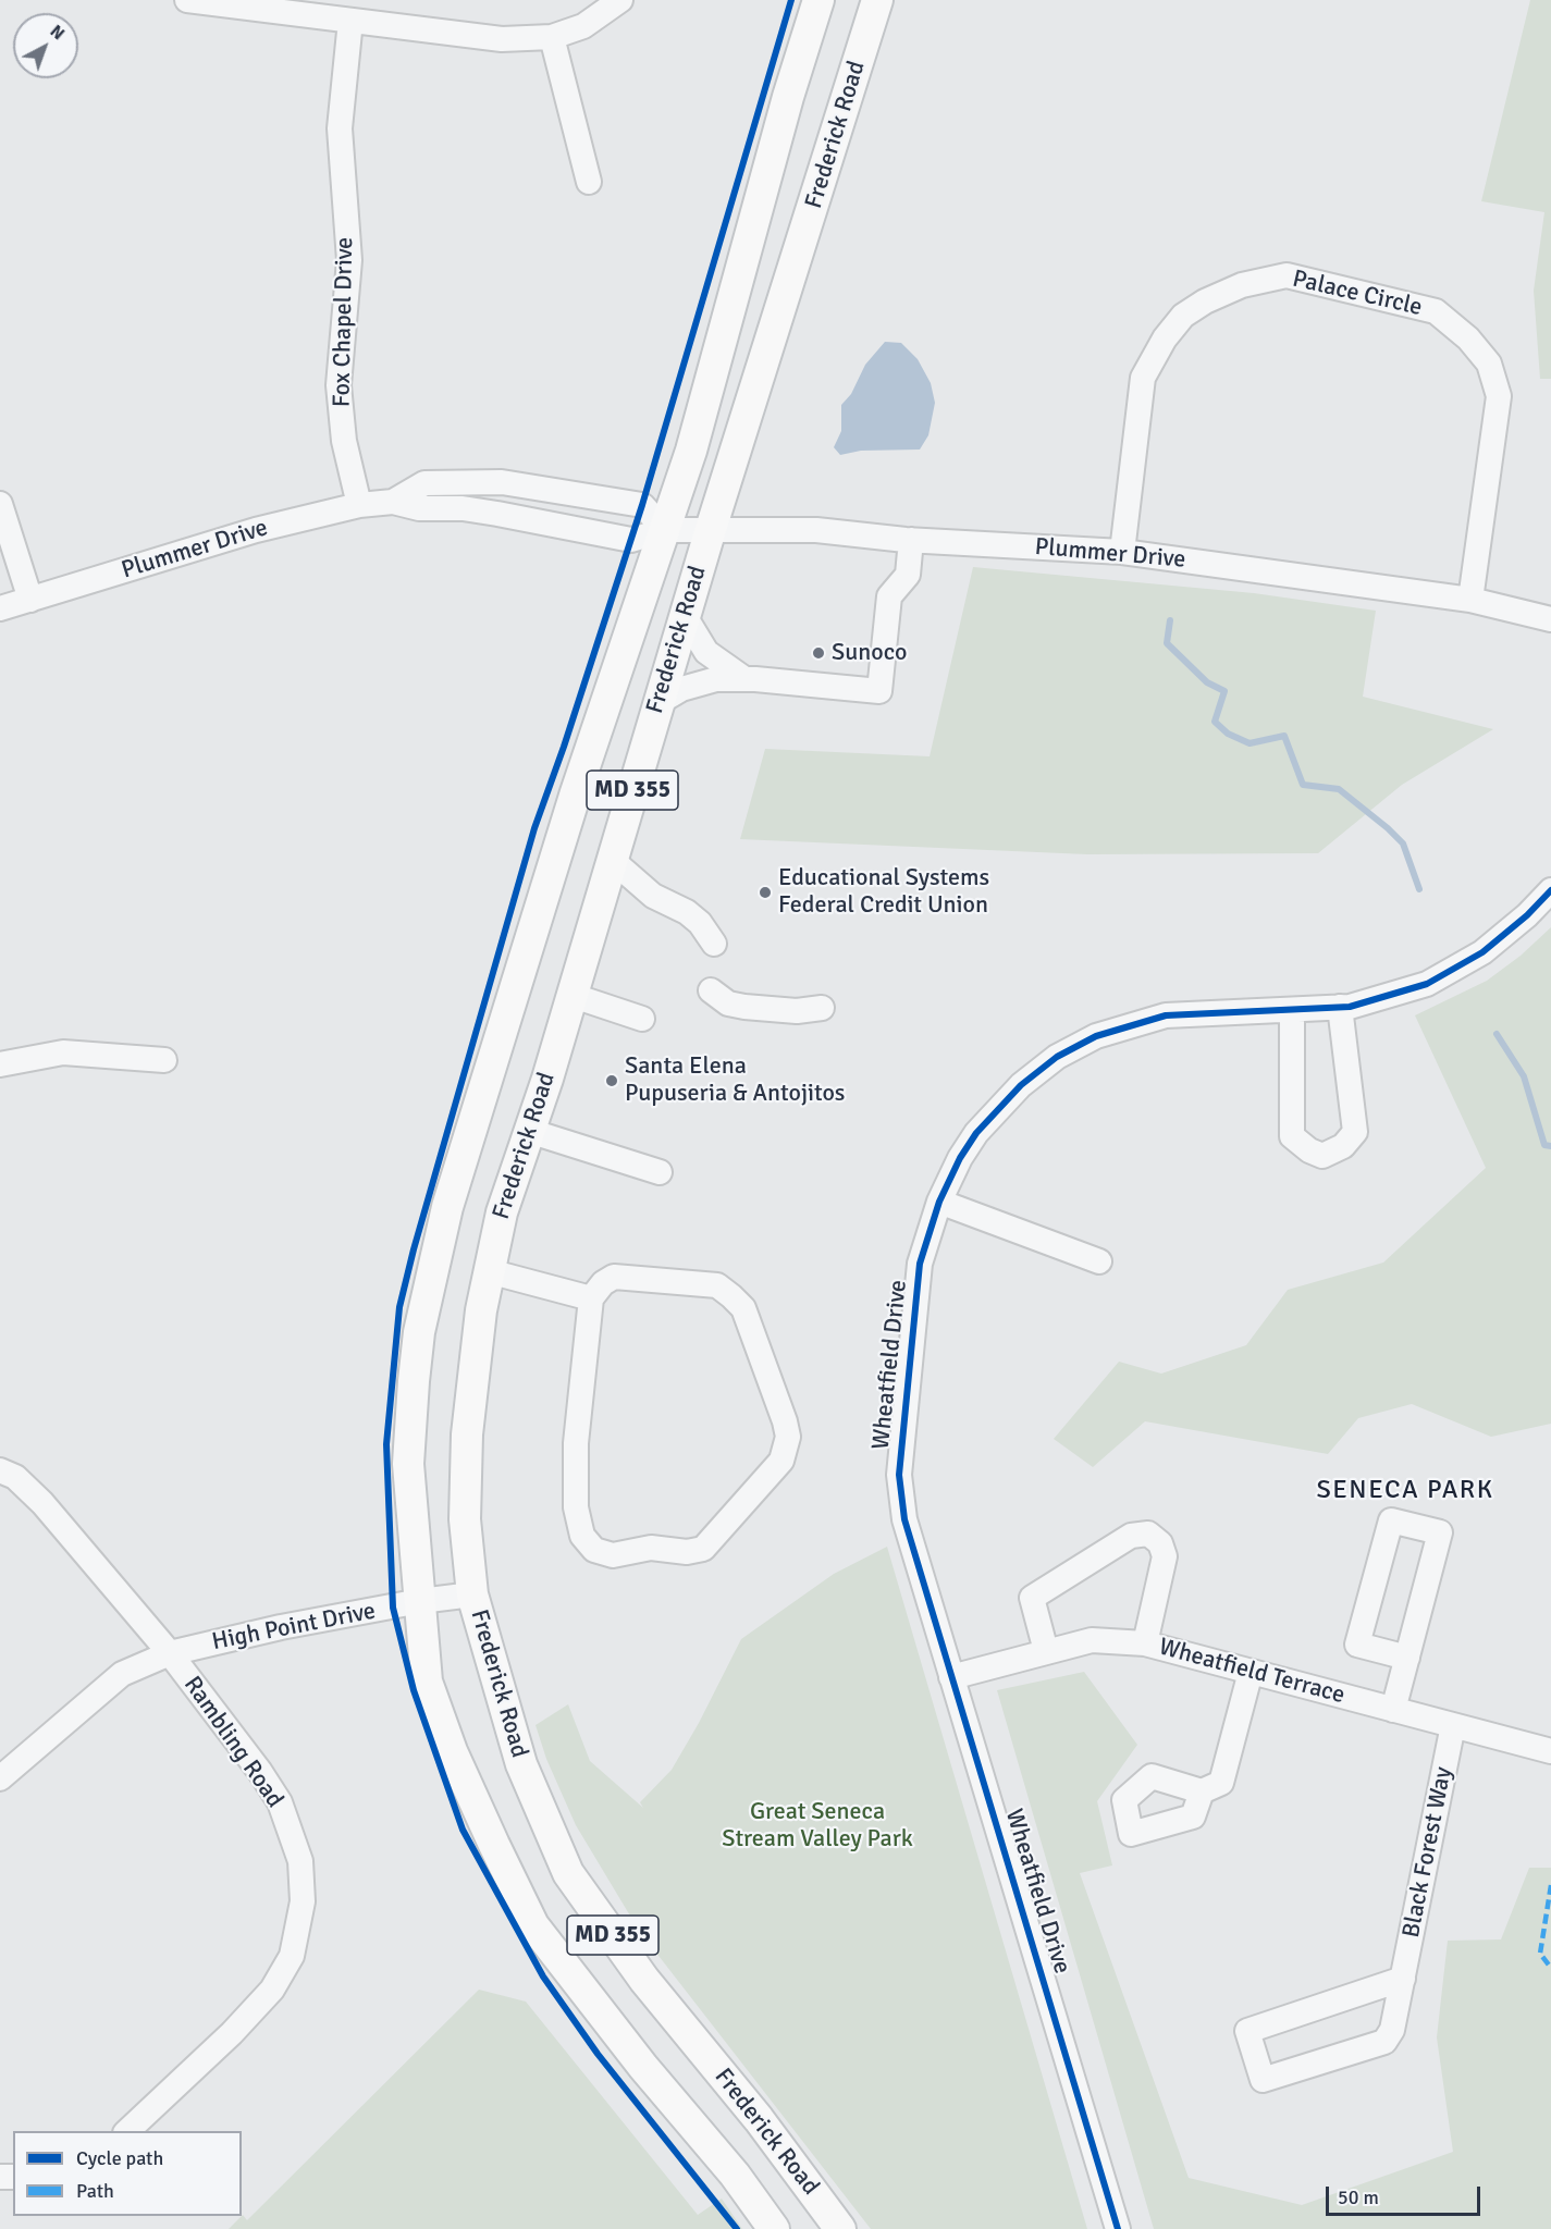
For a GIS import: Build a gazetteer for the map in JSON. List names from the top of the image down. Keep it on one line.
{"streets":{"main road":["Frederick Road","MD 355"],"street":["Palace Circle","Fox Chapel Drive","Plummer Drive","Wheatfield Drive","High Point Drive","Wheatfield Terrace","Rambling Road","Black Forest Way"]},"crossings":[["Frederick Road","Plummer Drive"],["Frederick Road","High Point Drive"],["Palace Circle","Plummer Drive"],["Fox Chapel Drive","Plummer Drive"],["Wheatfield Drive","Wheatfield Terrace"],["High Point Drive","Rambling Road"],["Wheatfield Terrace","Black Forest Way"]],"districts":["SENECA PARK"],"parks":["Great Seneca Stream Valley Park"],"places":["Sunoco","Educational Systems Federal Credit Union","Santa Elena Pupuseria & Antojitos"],"legend":["Cycle path","Path"],"scale_bar":"50 m","north":"top right"}
